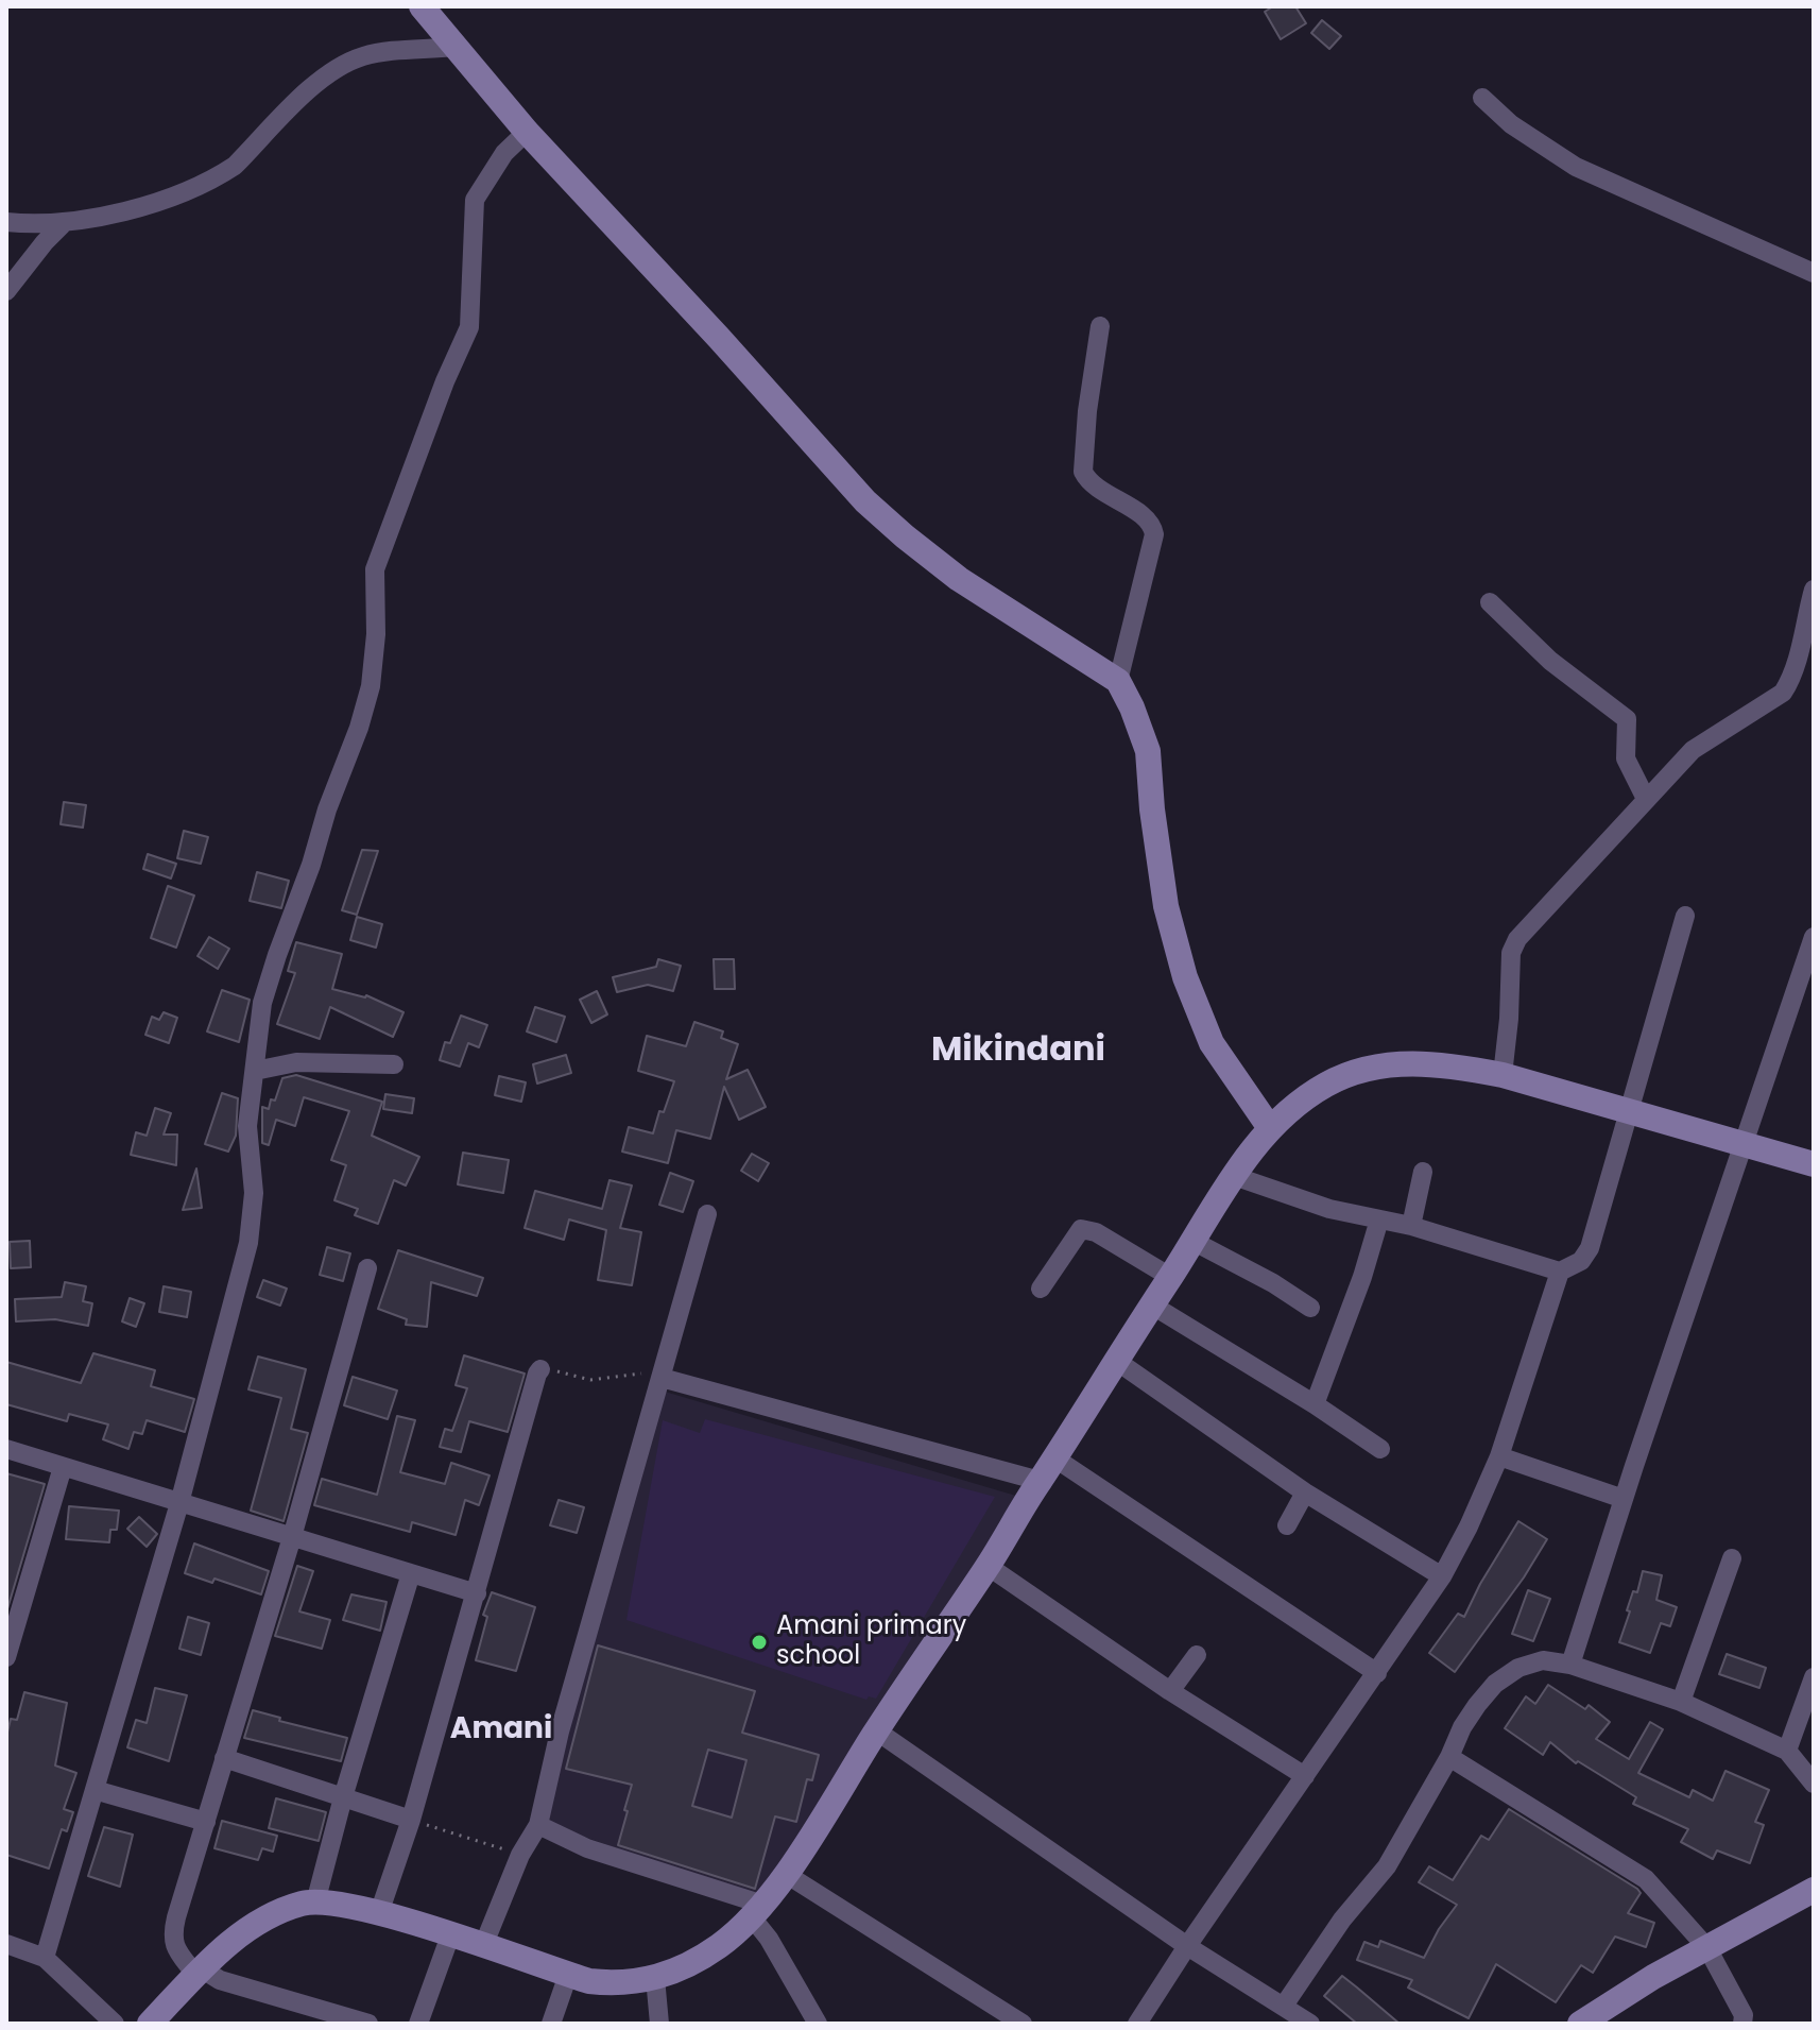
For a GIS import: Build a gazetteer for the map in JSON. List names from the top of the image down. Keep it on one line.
{"districts":["Mikindani","Amani"],"places":["Amani primary school"]}
